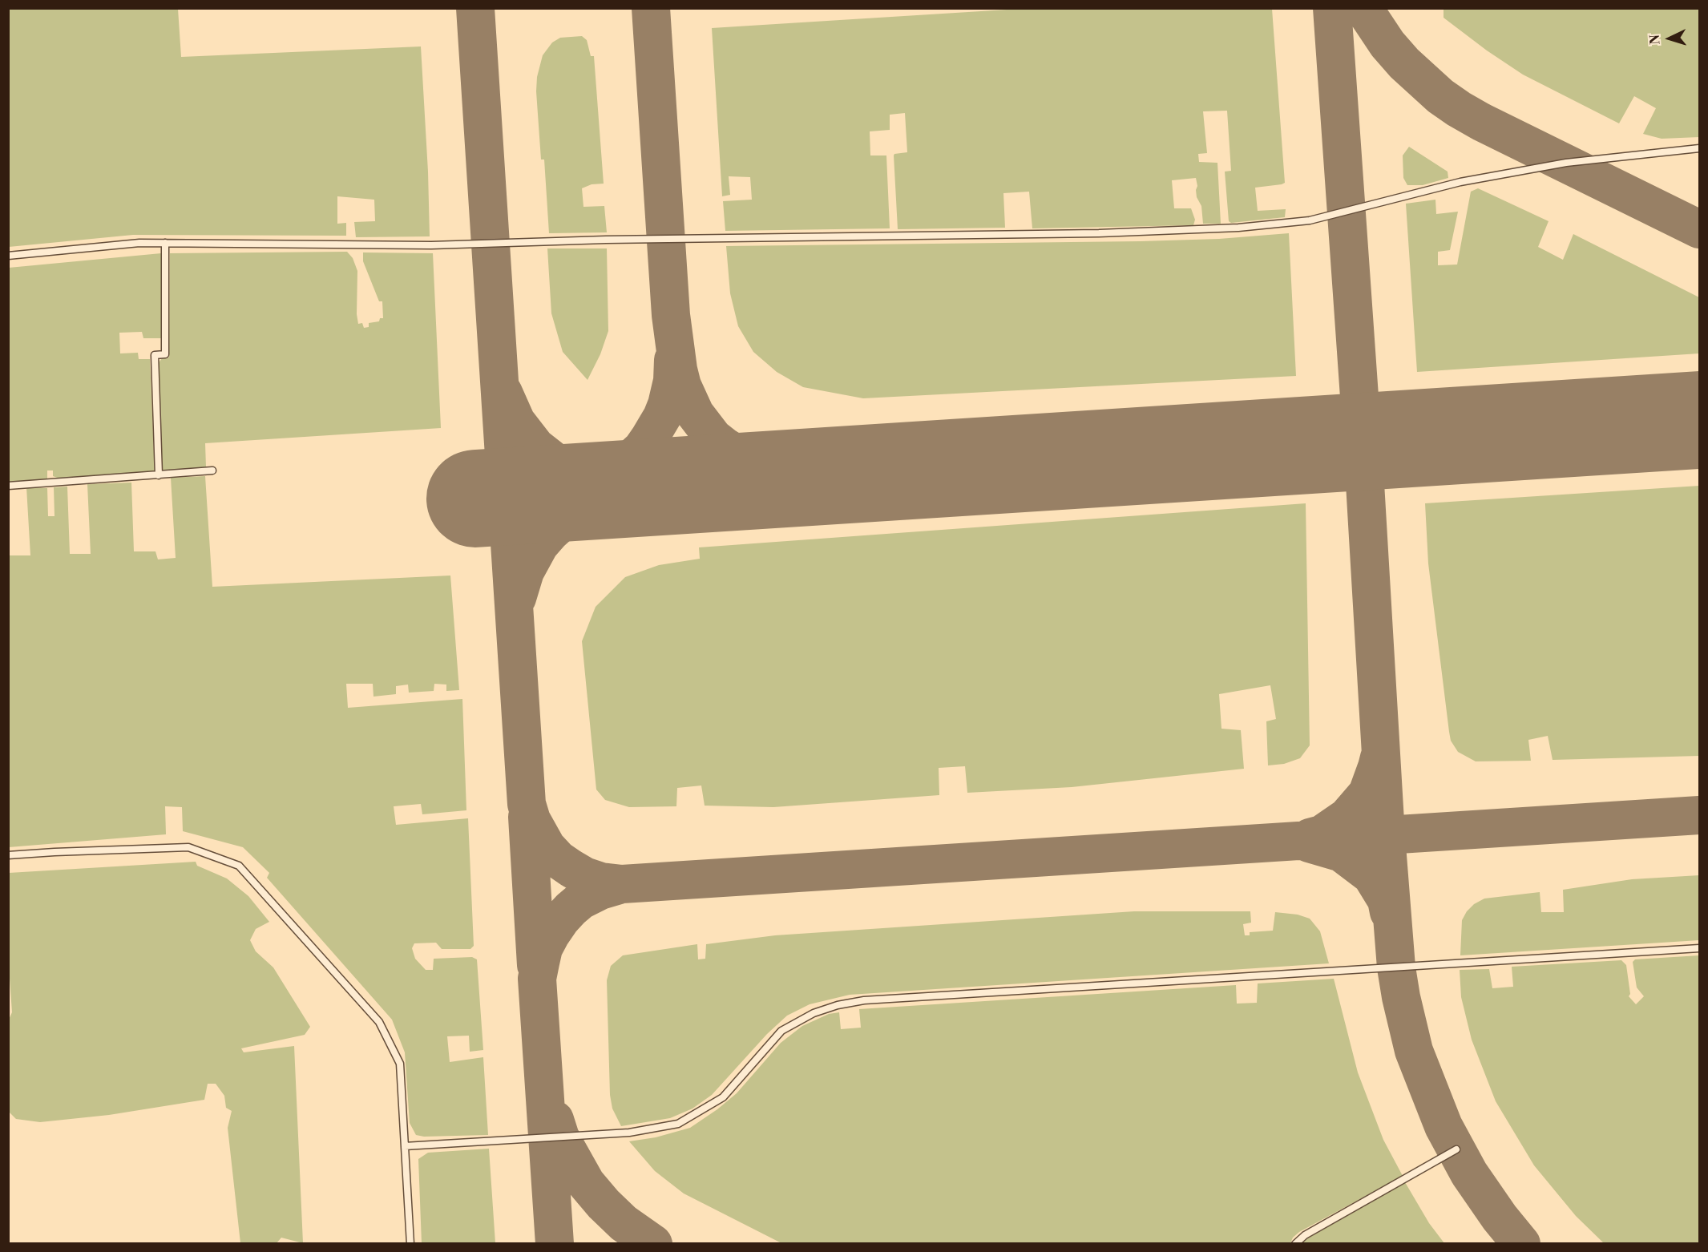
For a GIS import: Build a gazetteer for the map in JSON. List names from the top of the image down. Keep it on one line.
{"north":"left"}
